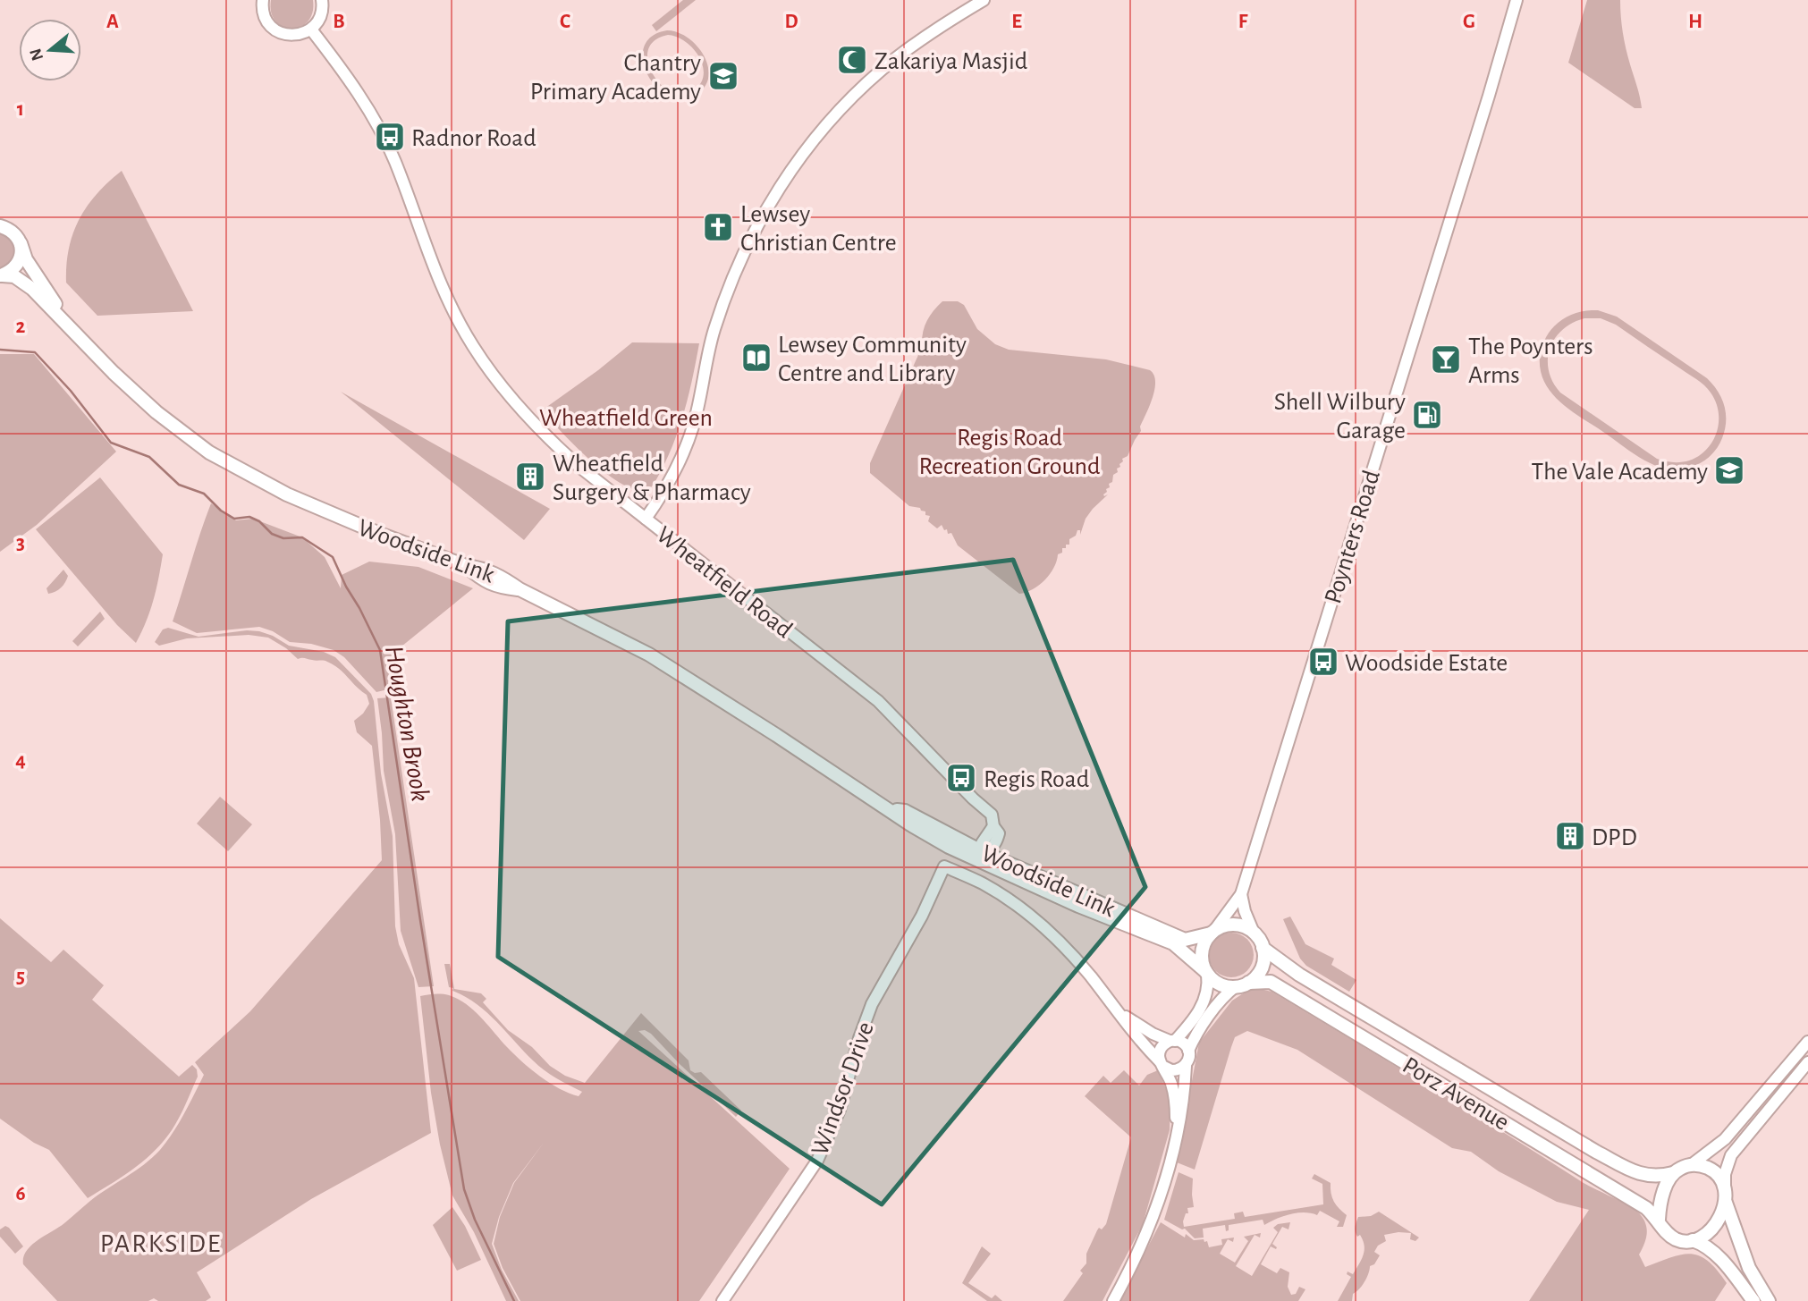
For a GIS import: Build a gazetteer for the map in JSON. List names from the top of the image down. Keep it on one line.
{"streets":{"main road":["Woodside Link","Porz Avenue"],"street":["Poynters Road","Wheatfield Road","Windsor Drive"]},"crossings":[["Poynters Road","Woodside Link"],["Poynters Road","Porz Avenue"],["Woodside Link","Wheatfield Road"],["Woodside Link","Porz Avenue"]],"districts":["PARKSIDE"],"water":["Houghton Brook"],"parks":["Wheatfield Green","Regis Road Recreation Ground"],"places":{"mosque":["Zakariya Masjid"],"school or university":["Chantry Primary Academy","The Vale Academy"],"bus stop":["Radnor Road","Woodside Estate","Regis Road"],"church":["Lewsey Christian Centre"],"library":["Lewsey Community Centre and Library"],"bar":["The Poynters Arms"],"fuel station":["Shell Wilbury Garage"],"building":["Wheatfield Surgery & Pharmacy","DPD"]},"north":"left","grid":{"columns":["A","B","C","D","E","F","G","H"],"rows":["1","2","3","4","5","6"]}}
